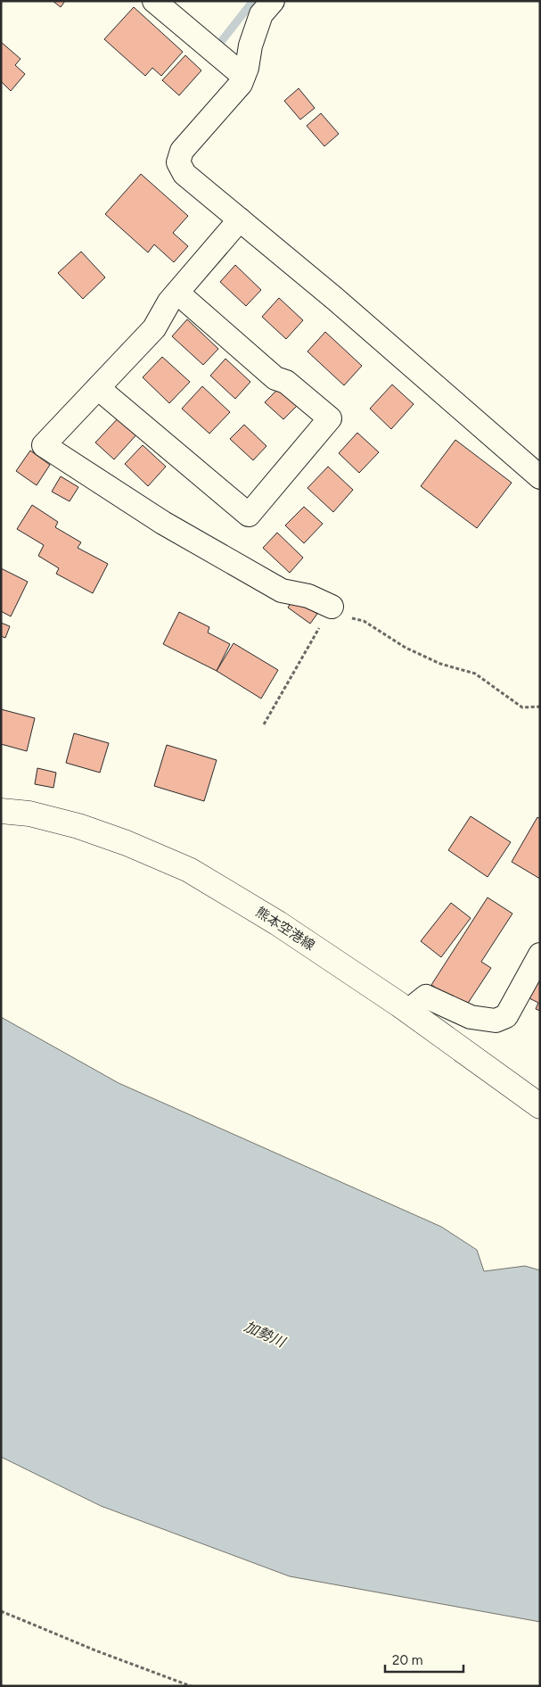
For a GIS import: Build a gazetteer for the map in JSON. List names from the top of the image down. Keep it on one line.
{"streets":{"main road":["熊本空港線"]},"water":["加勢川"],"scale_bar":"20 m"}
